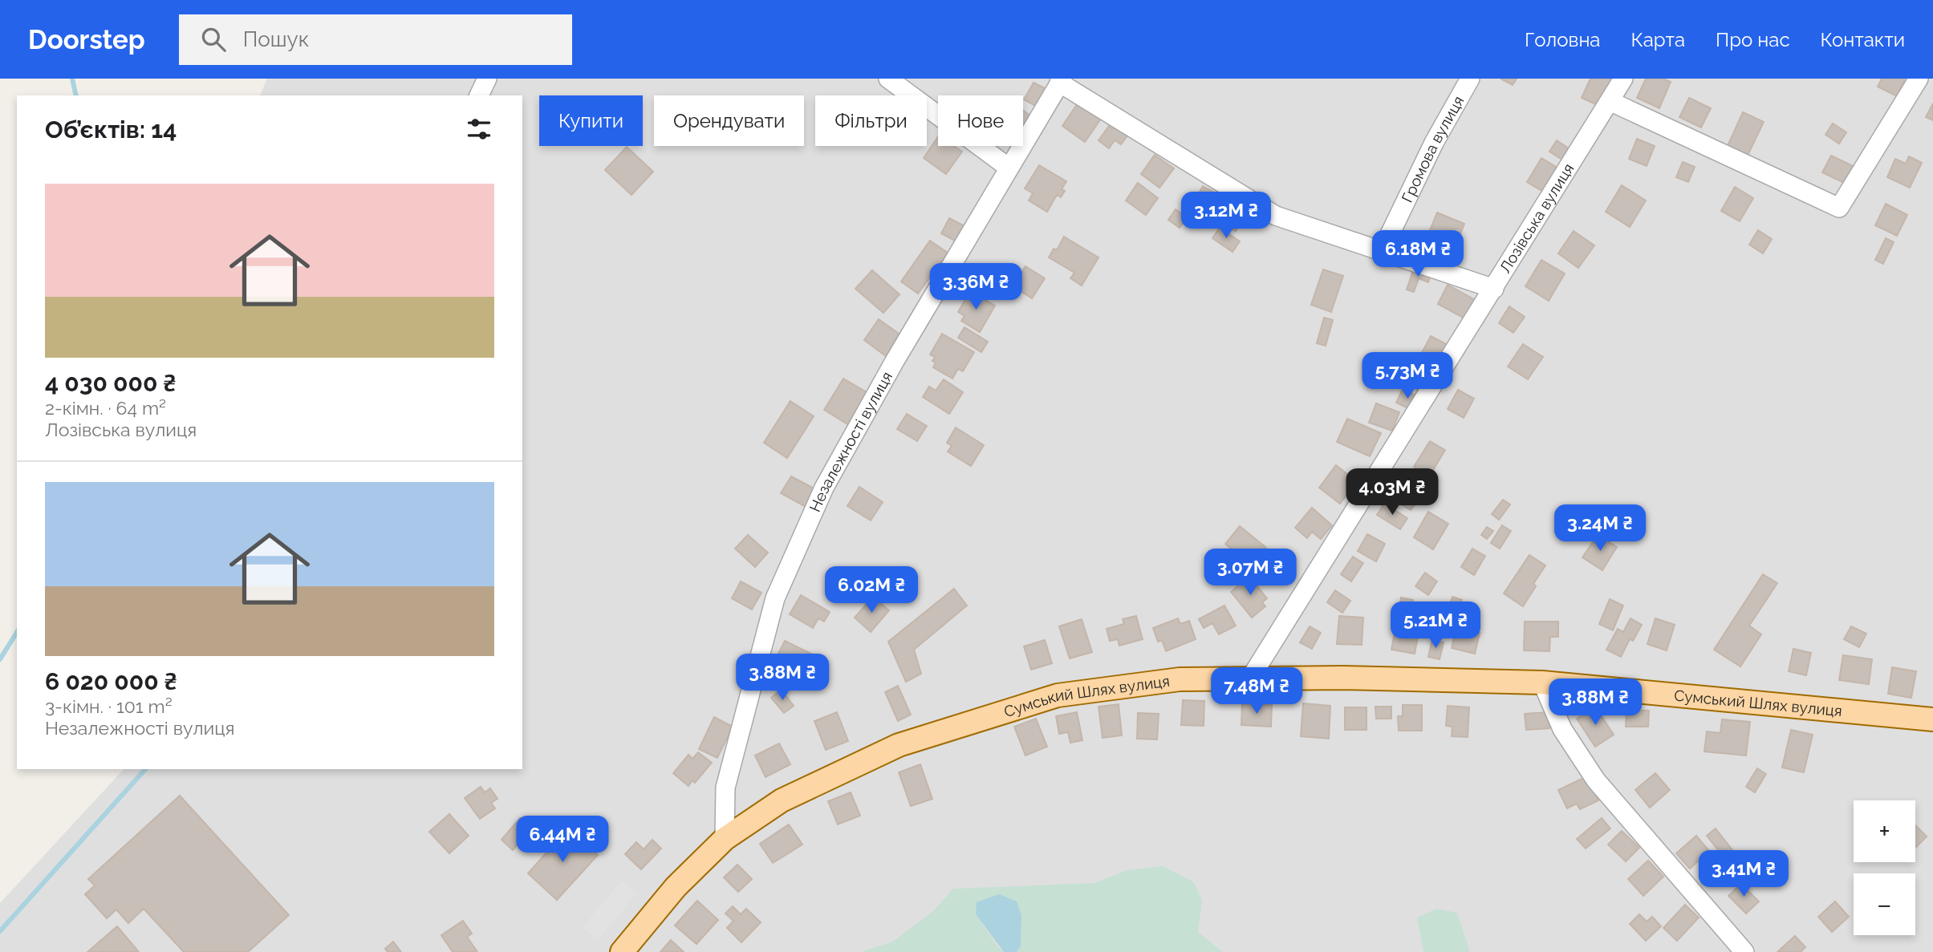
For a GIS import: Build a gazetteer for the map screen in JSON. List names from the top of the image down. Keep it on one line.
{"streets":{"main road":["Сумський Шлях вулиця"],"street":["Громова вулиця","Лозівська вулиця","Незалежності вулиця"]},"crossings":[["Лозівська вулиця","Сумський Шлях вулиця"],["Незалежності вулиця","Сумський Шлях вулиця"]],"page":{"header":"Doorstep","search":"Пошук","nav":["Головна","Карта","Про нас","Контакти"],"chip":["Купити","Орендувати","Фільтри","Нове"],"heading":"Об’єктів: 14","list":[{"name":"4 030 000 ₴","note":"2-кімн. · 64 m² · Лозівська вулиця"},{"name":"6 020 000 ₴","note":"3-кімн. · 101 m² · Незалежності вулиця"}],"price":["3.12M ₴","6.18M ₴","3.36M ₴","5.73M ₴","4.03M ₴","3.24M ₴","3.07M ₴","6.02M ₴","5.21M ₴","3.88M ₴","7.48M ₴","3.88M ₴","6.44M ₴","3.41M ₴"],"map_buttons":["+","−"]}}
